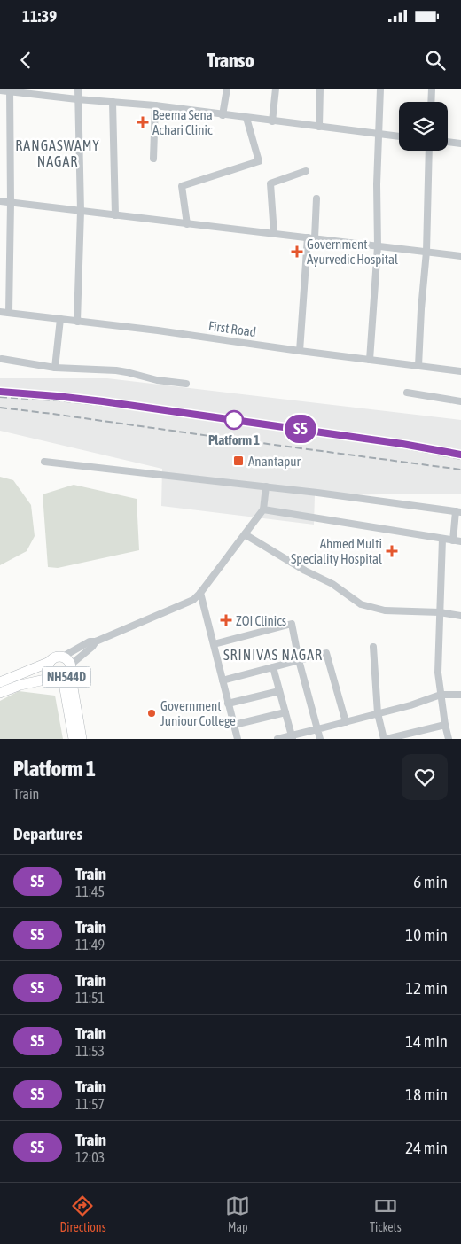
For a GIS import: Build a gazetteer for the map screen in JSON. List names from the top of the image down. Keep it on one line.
{"streets":{"highway":["NH544D"],"street":["First Road"]},"districts":["RANGASWAMY NAGAR","SRINIVAS NAGAR"],"places":{"health":["Beema Sena Achari Clinic","Government Ayurvedic Hospital","Ahmed Multi Speciality Hospital","ZOI Clinics"],"other":["Platform 1","Government Juniour College"],"transit":["Anantapur"]},"page":{"status":"11:39","header":"Transo","on_map":"S5","heading":[["Platform 1","Train"],"Departures"],"list":[{"mark":"S5","name":"Train","note":"11:45","value":"6 min"},{"mark":"S5","name":"Train","note":"11:49","value":"10 min"},{"mark":"S5","name":"Train","note":"11:51","value":"12 min"},{"mark":"S5","name":"Train","note":"11:53","value":"14 min"},{"mark":"S5","name":"Train","note":"11:57","value":"18 min"},{"mark":"S5","name":"Train","note":"12:03","value":"24 min"}],"tabs":["Directions","Map","Tickets"]}}
